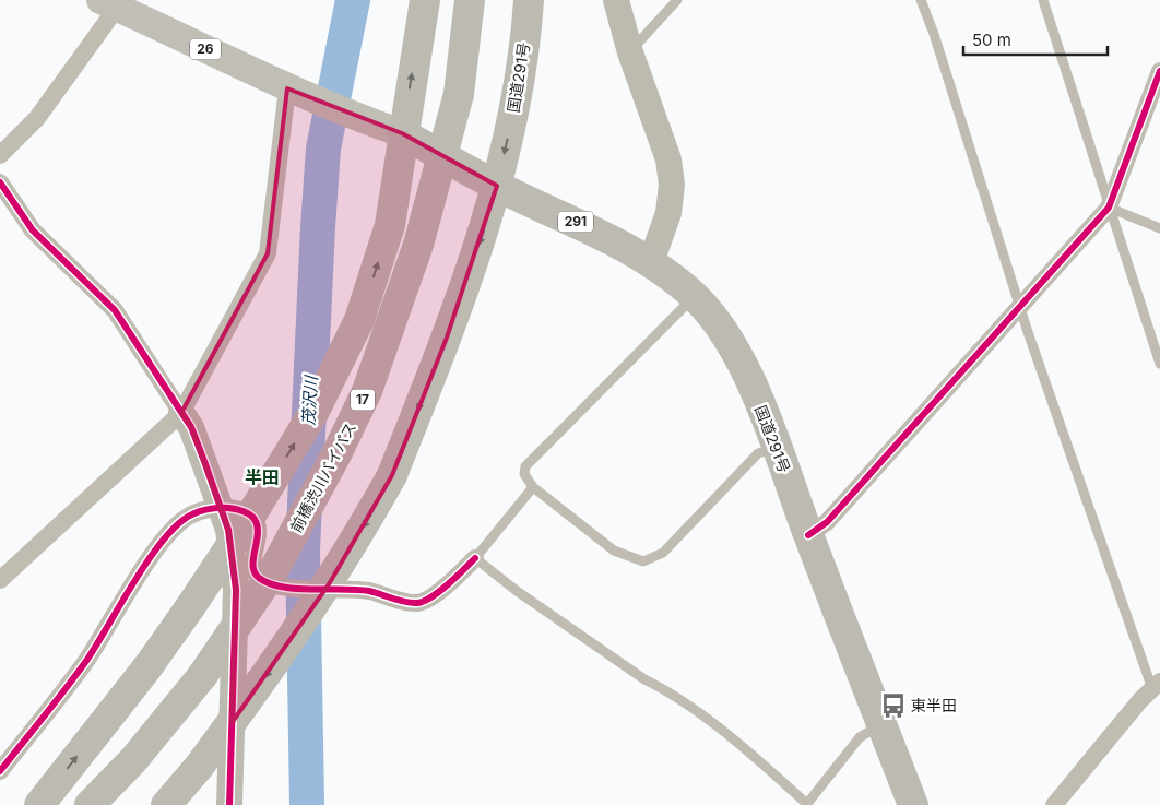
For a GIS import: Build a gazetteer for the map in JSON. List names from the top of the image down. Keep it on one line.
{"streets":{"highway":["国道291号","291","17","前橋渋川バイパス"],"main road":["26"]},"crossings":[["26","国道291号"],["26","17"],["国道291号","17"]],"districts":["半田"],"water":["茂沢川"],"places":{"bus stop":["東半田"]},"scale_bar":"50 m"}
